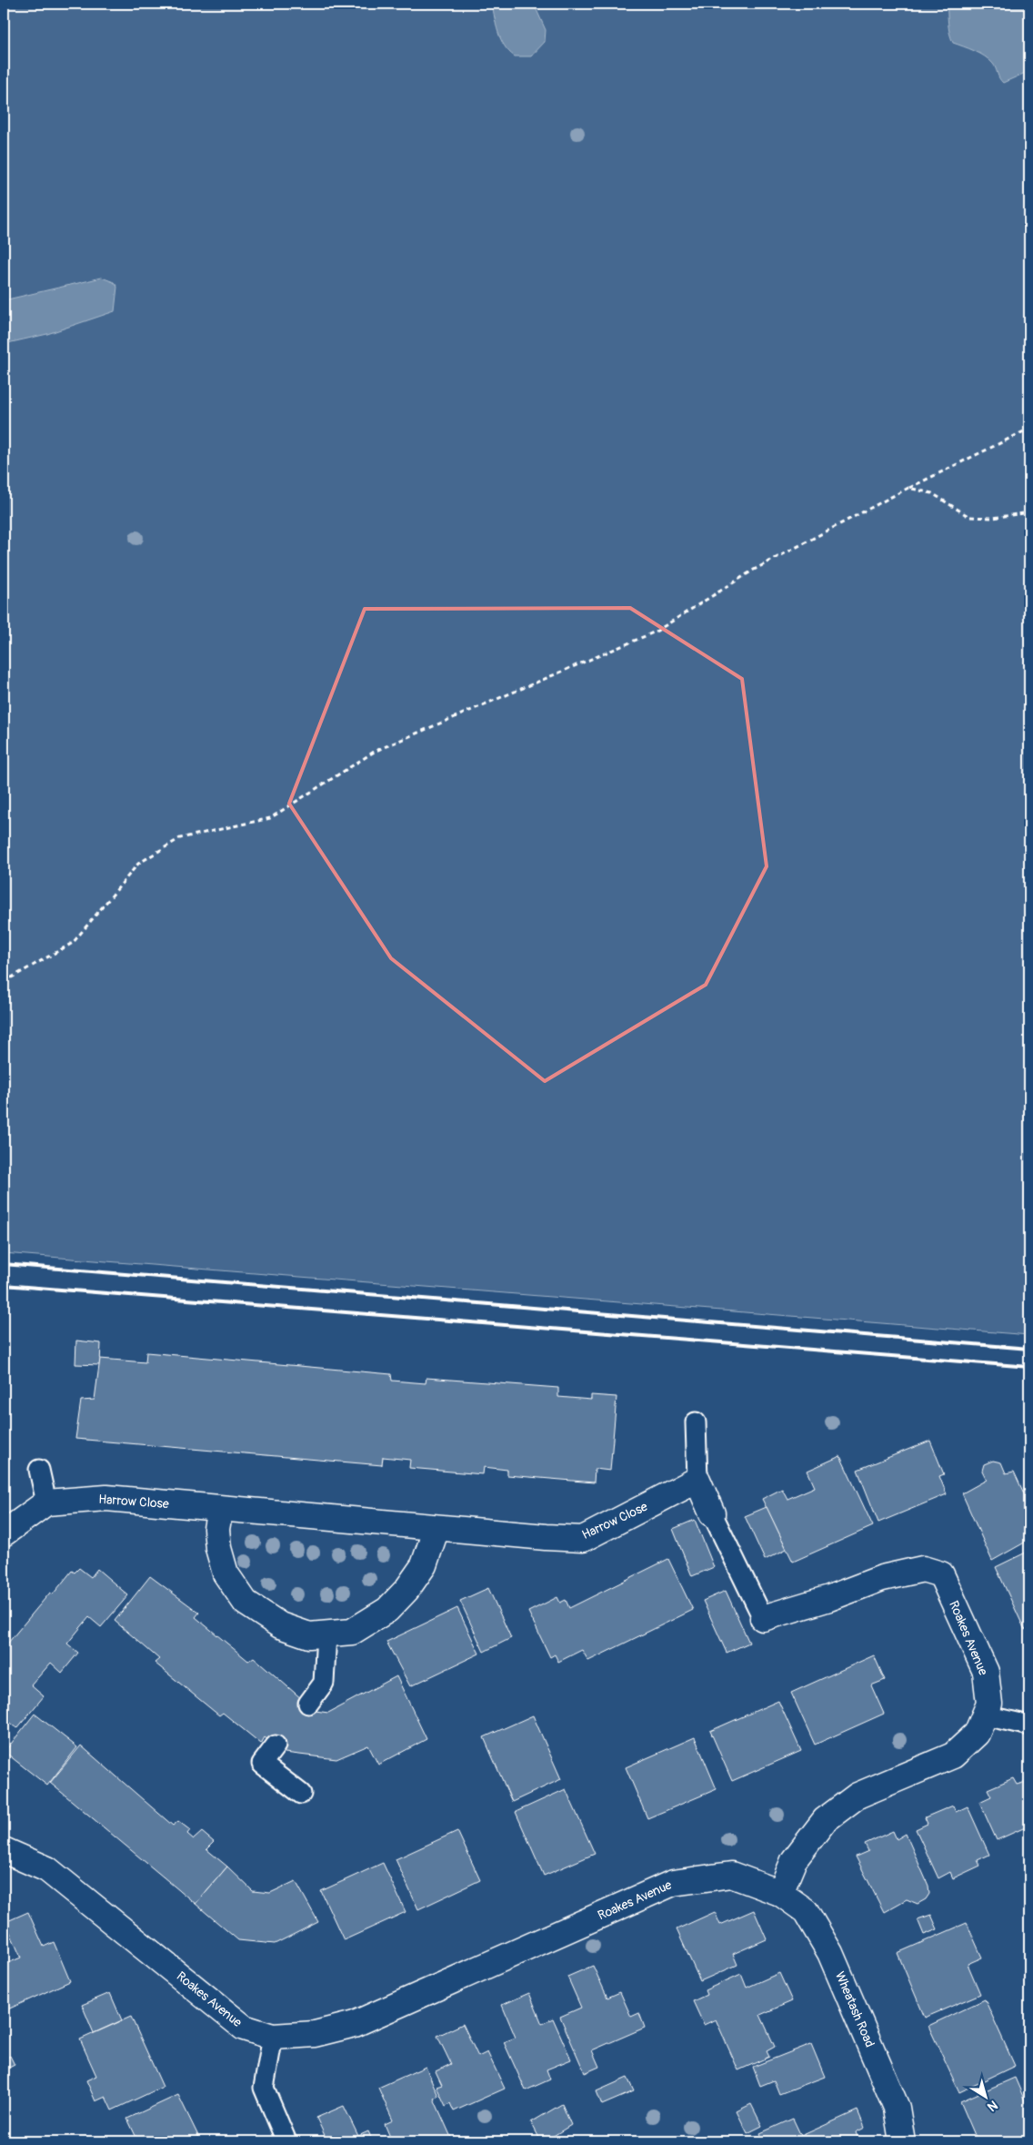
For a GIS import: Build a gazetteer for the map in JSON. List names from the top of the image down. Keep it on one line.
{"streets":{"street":["Harrow Close","Roakes Avenue","Wheatash Road"]},"crossings":[["Roakes Avenue","Wheatash Road"]],"north":"bottom right"}
